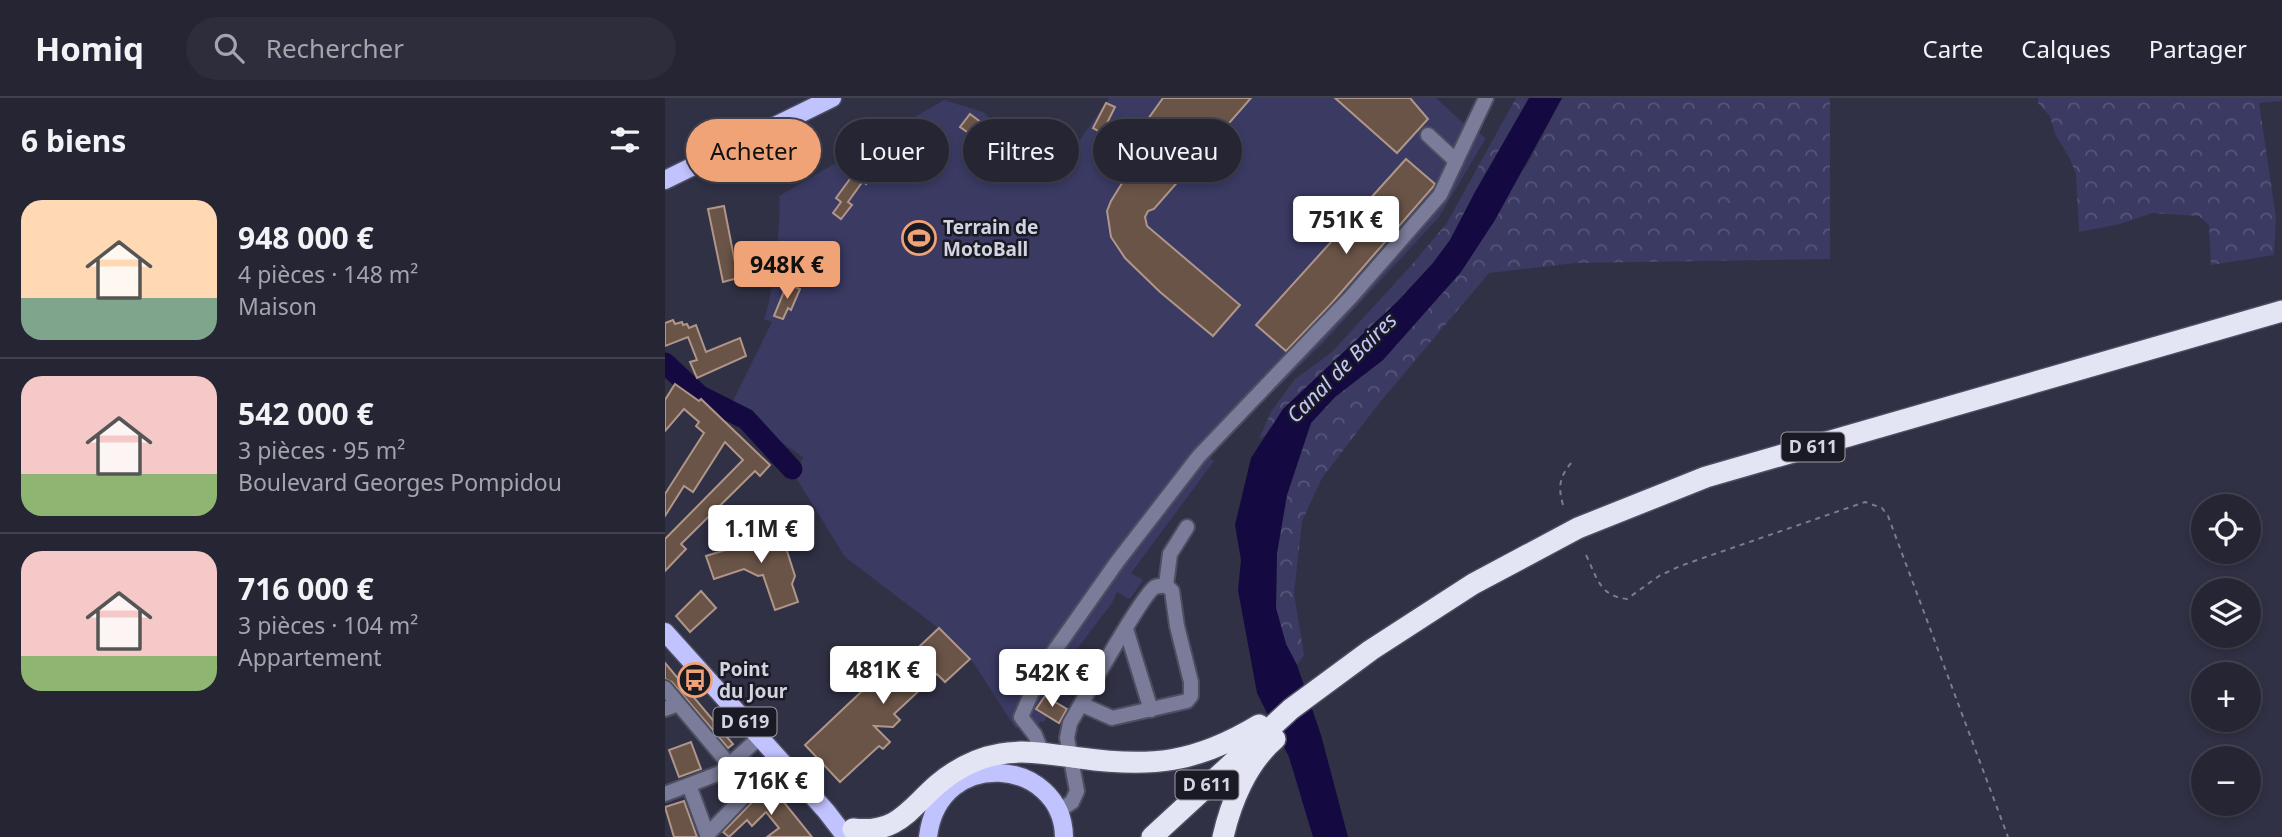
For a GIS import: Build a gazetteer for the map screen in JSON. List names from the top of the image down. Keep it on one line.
{"streets":{"highway":["D 611"],"main road":["D 619"]},"water":["Canal de Baires"],"places":{"sports":["Terrain de MotoBall"],"bus stop":["Point du Jour"]},"page":{"header":"Homiq","search":"Rechercher","nav":["Carte","Calques","Partager"],"heading":"6 biens","chip":["Acheter","Louer","Filtres","Nouveau"],"list":[{"name":"948 000 €","note":"4 pièces · 148 m² · Maison"},{"name":"542 000 €","note":"3 pièces · 95 m² · Boulevard Georges Pompidou"},{"name":"716 000 €","note":"3 pièces · 104 m² · Appartement"}],"price":["751K €","948K €","1.1M €","481K €","542K €","716K €"],"map_buttons":["+","−"]}}
